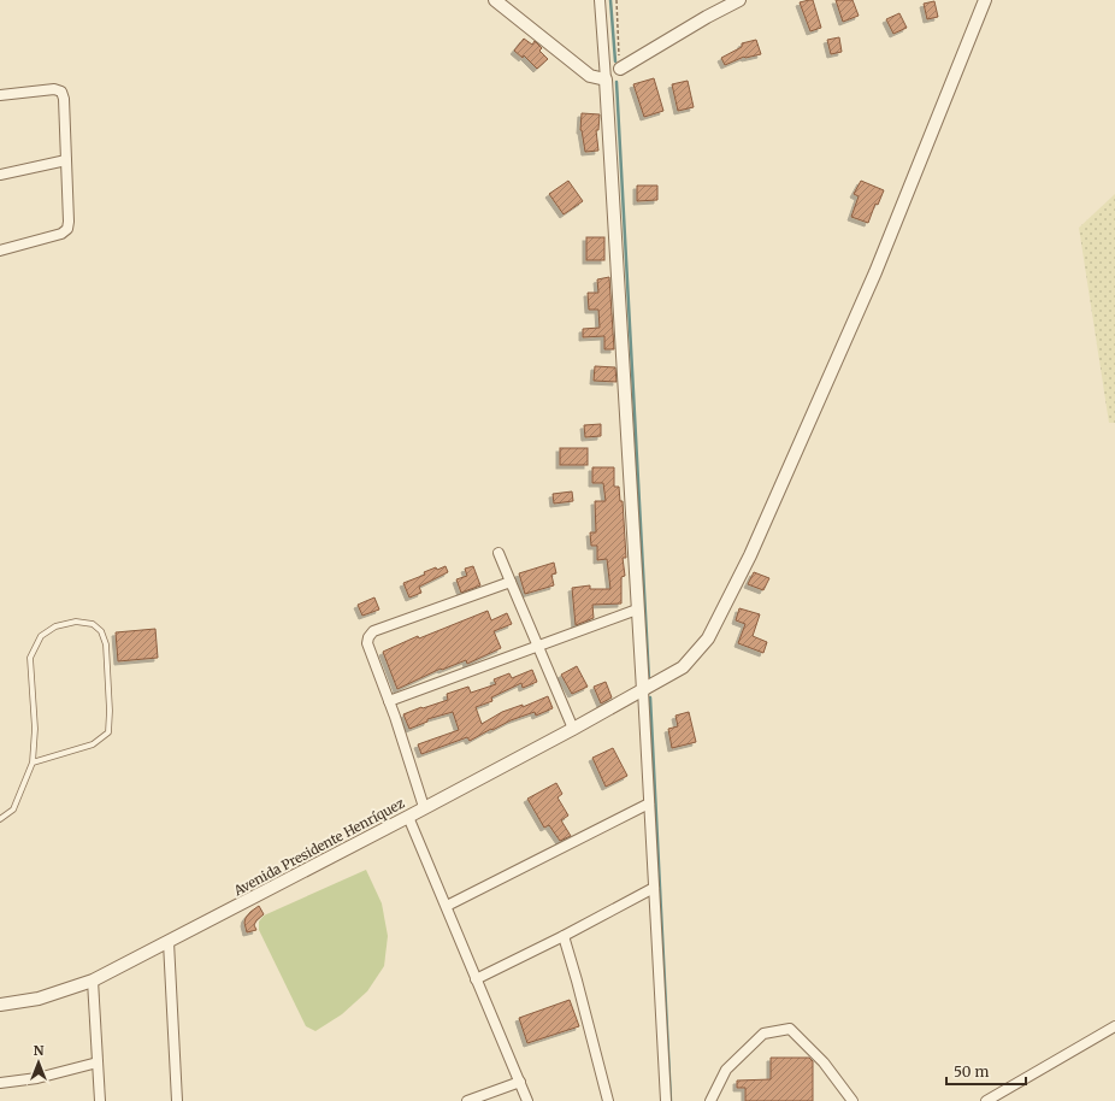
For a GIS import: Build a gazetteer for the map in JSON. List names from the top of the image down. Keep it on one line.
{"streets":{"street":["Avenida Presidente Henríquez"]},"scale_bar":"50 m","north":"top"}
